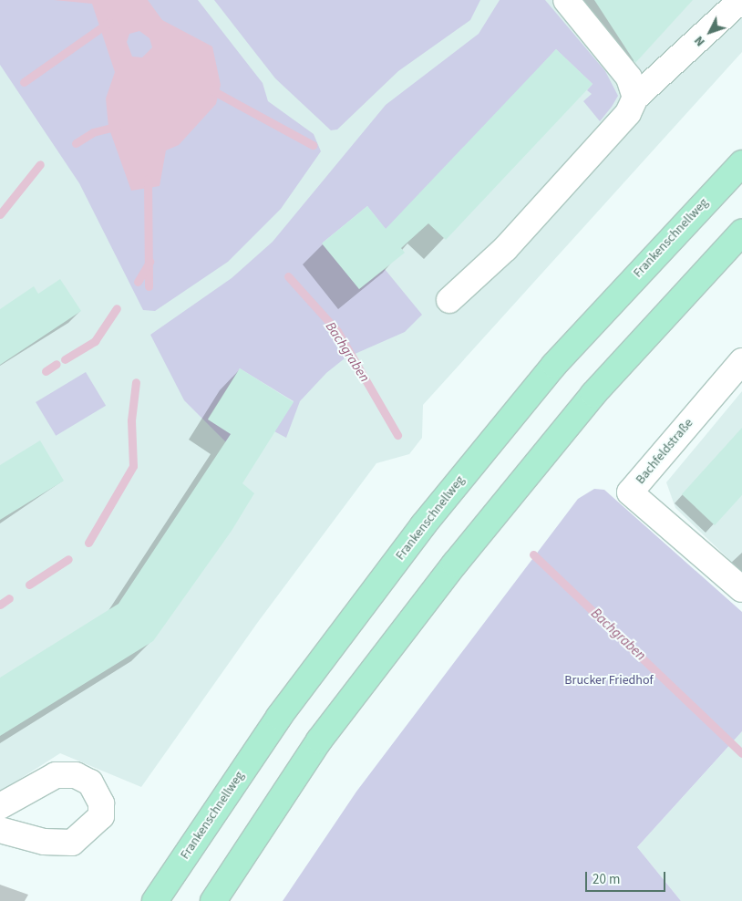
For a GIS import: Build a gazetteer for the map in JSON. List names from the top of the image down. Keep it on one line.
{"streets":{"highway":["Frankenschnellweg"],"street":["Bachfeldstraße"]},"water":["Bachgraben"],"parks":["Brucker Friedhof"],"scale_bar":"20 m","north":"bottom left"}
